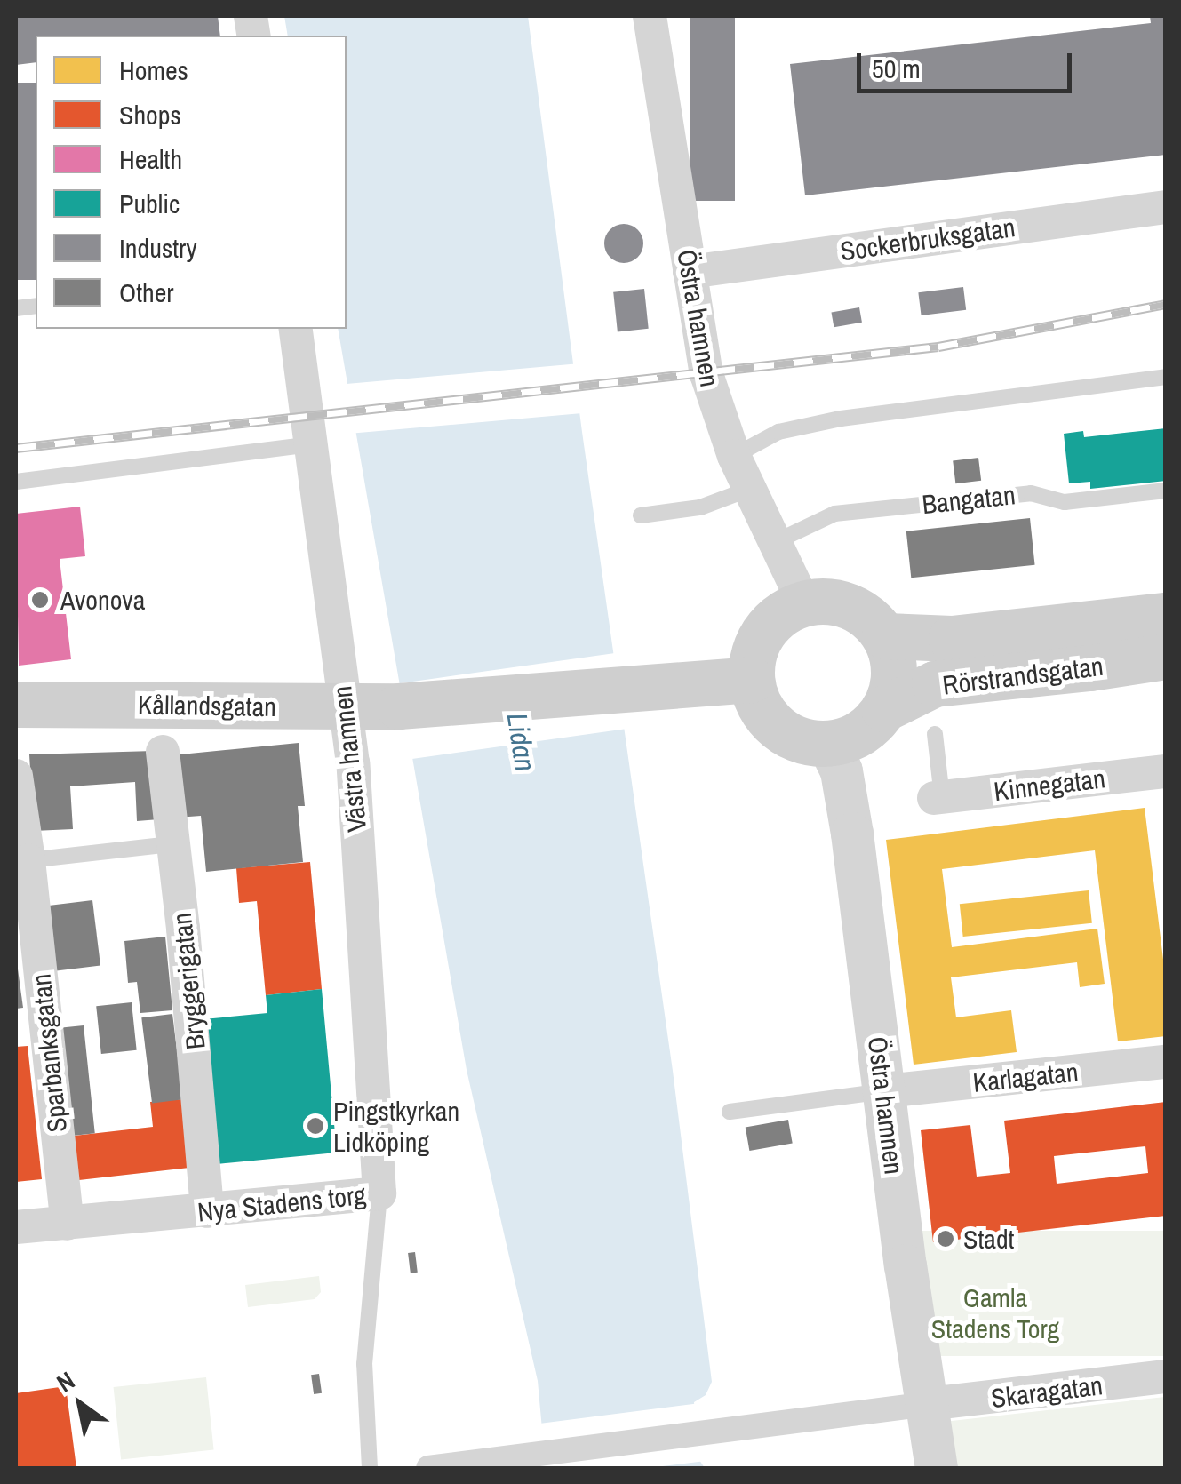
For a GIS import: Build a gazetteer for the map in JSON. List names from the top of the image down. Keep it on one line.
{"streets":{"main road":["Rörstrandsgatan","Kållandsgatan"],"street":["Sockerbruksgatan","Östra hamnen","Västra hamnen","Kinnegatan","Bryggerigatan","Sparbanksgatan","Karlagatan","Nya Stadens torg","Skaragatan"],"lane":["Bangatan"]},"crossings":[["Sockerbruksgatan","Östra hamnen"],["Östra hamnen","Bangatan"],["Östra hamnen","Rörstrandsgatan"],["Östra hamnen","Kållandsgatan"],["Östra hamnen","Karlagatan"],["Östra hamnen","Skaragatan"],["Rörstrandsgatan","Kållandsgatan"],["Kållandsgatan","Västra hamnen"],["Västra hamnen","Nya Stadens torg"],["Bryggerigatan","Nya Stadens torg"],["Sparbanksgatan","Nya Stadens torg"]],"water":["Lidan"],"parks":["Gamla Stadens Torg"],"places":["Avonova","Pingstkyrkan Lidköping","Stadt"],"legend":["Homes","Shops","Health","Public","Industry","Other"],"scale_bar":"50 m","north":"top left"}
